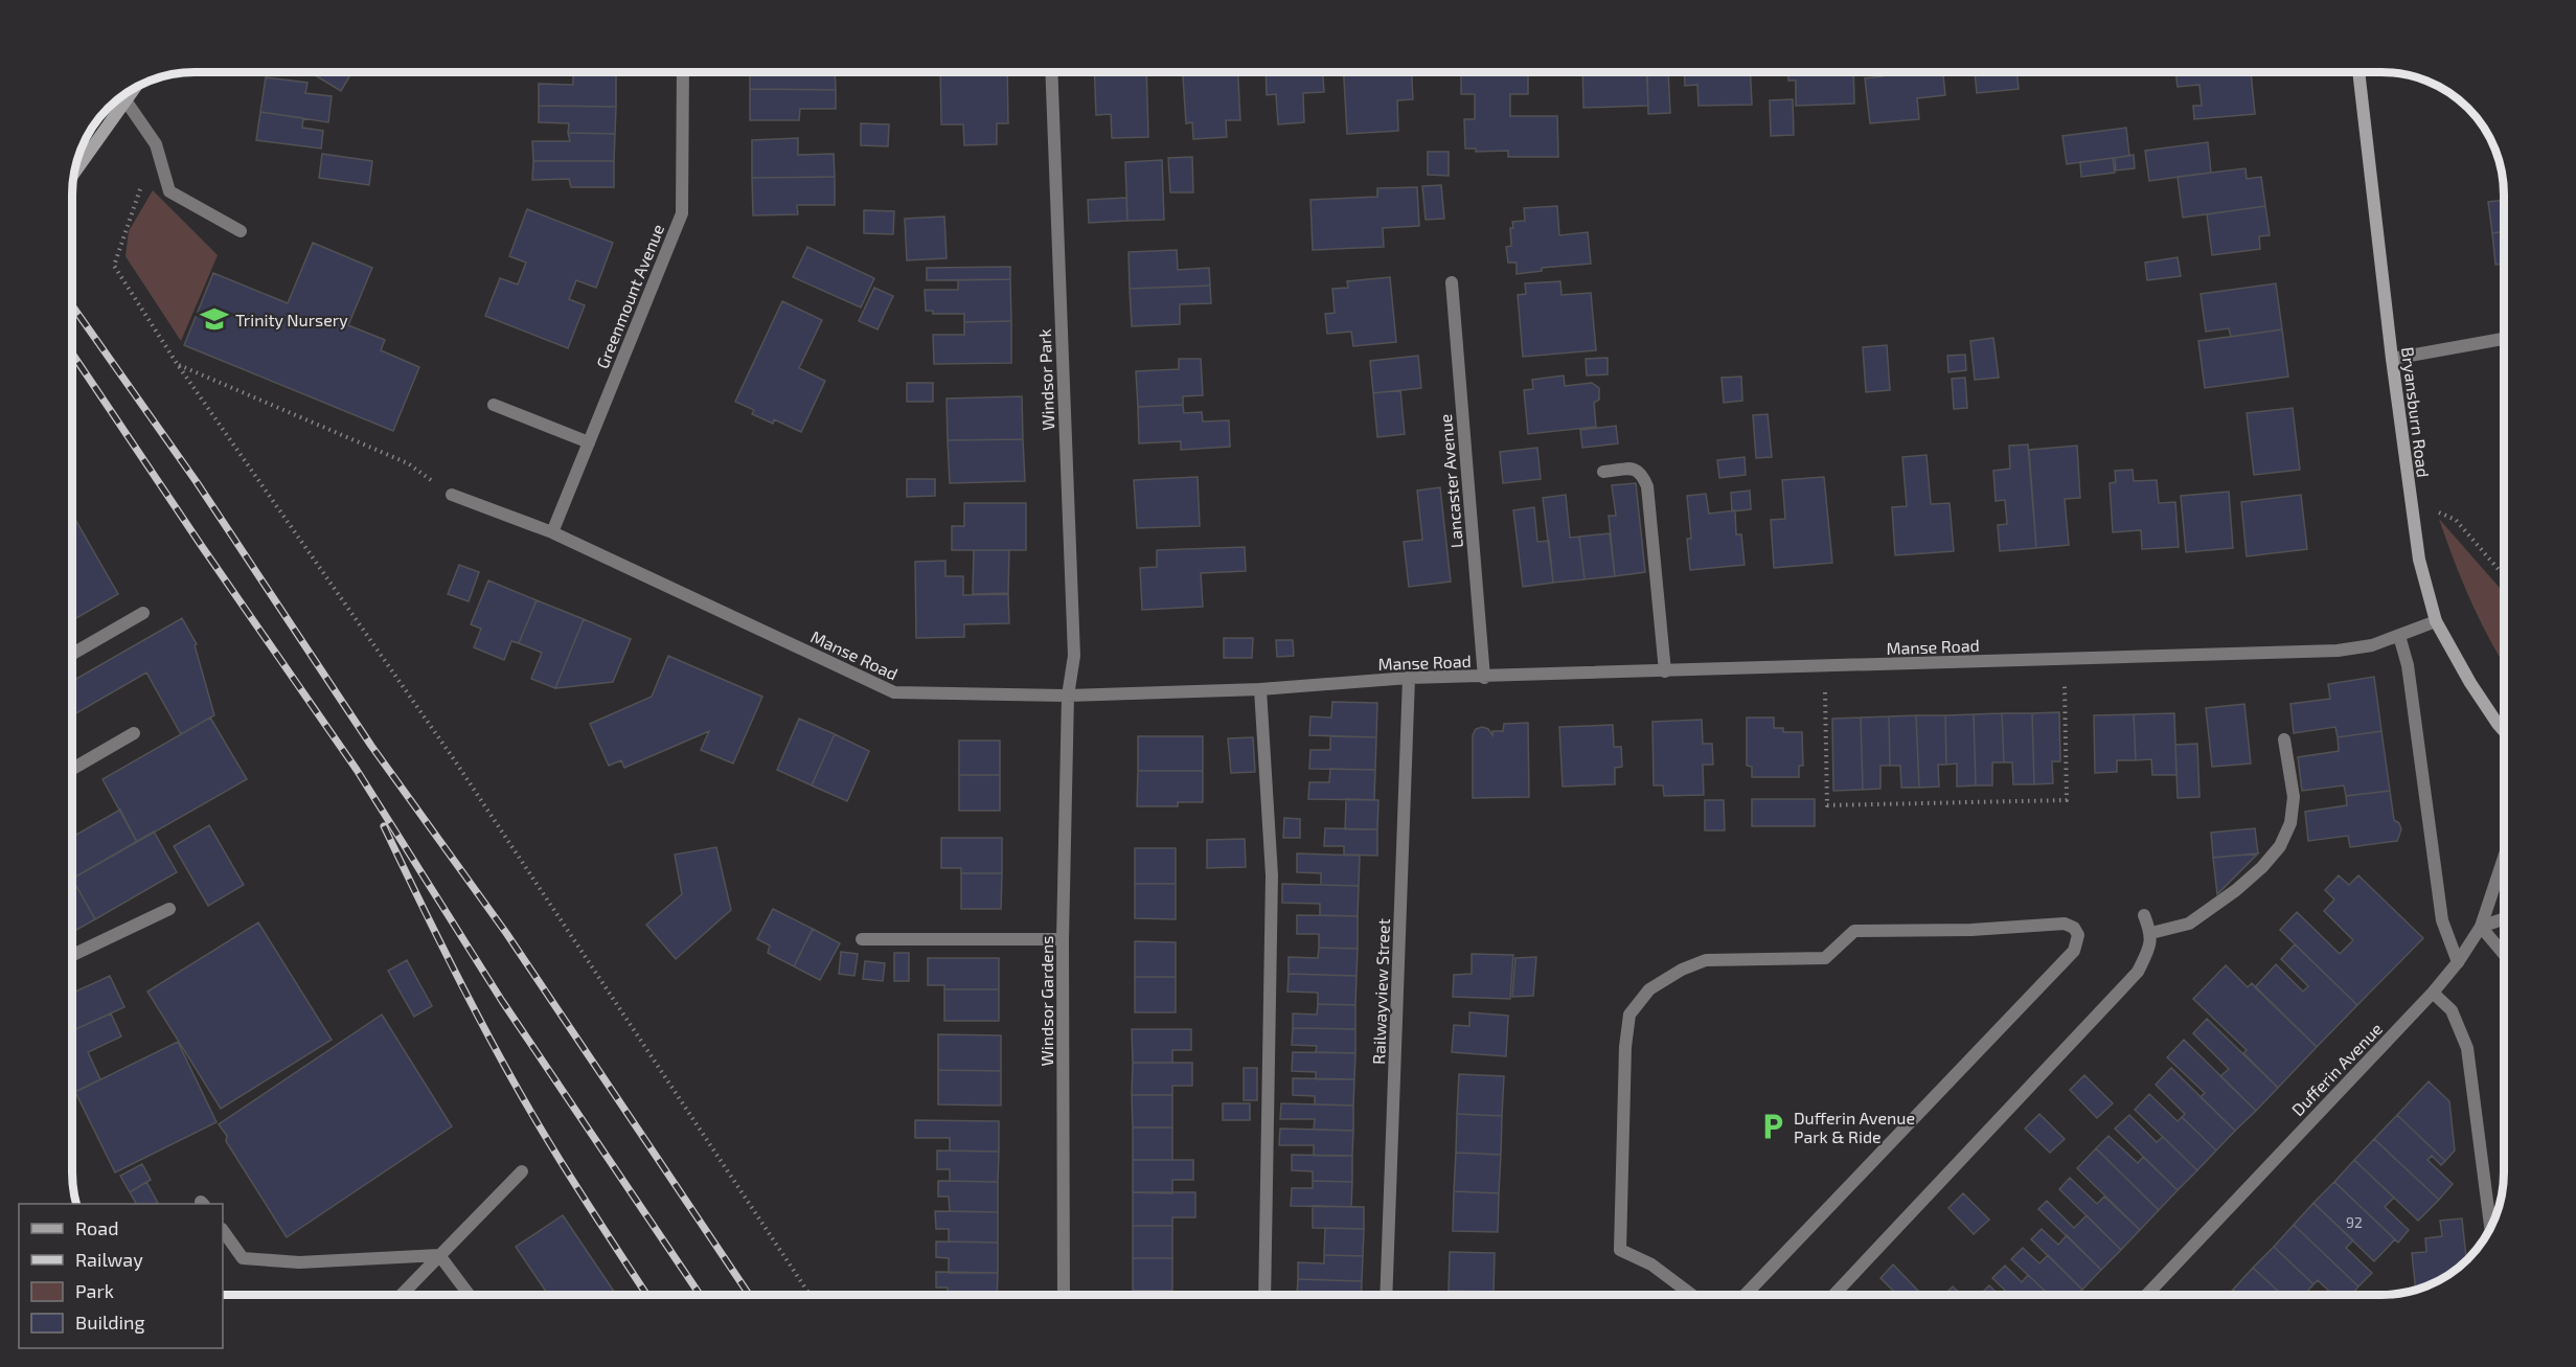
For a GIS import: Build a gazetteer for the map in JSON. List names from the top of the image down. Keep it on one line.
{"streets":{"main road":["Bryansburn Road"],"street":["Greenmount Avenue","Windsor Park","Lancaster Avenue","Manse Road","Railwayview Street","Windsor Gardens","Dufferin Avenue"]},"crossings":[["Greenmount Avenue","Manse Road"],["Windsor Park","Manse Road"],["Windsor Park","Windsor Gardens"],["Bryansburn Road","Manse Road"],["Lancaster Avenue","Manse Road"],["Manse Road","Railwayview Street"],["Manse Road","Windsor Gardens"]],"places":{"school or university":["Trinity Nursery"],"parking":["Dufferin Avenue Park & Ride"]},"house_numbers":["92"],"legend":["Road","Railway","Park","Building"]}
